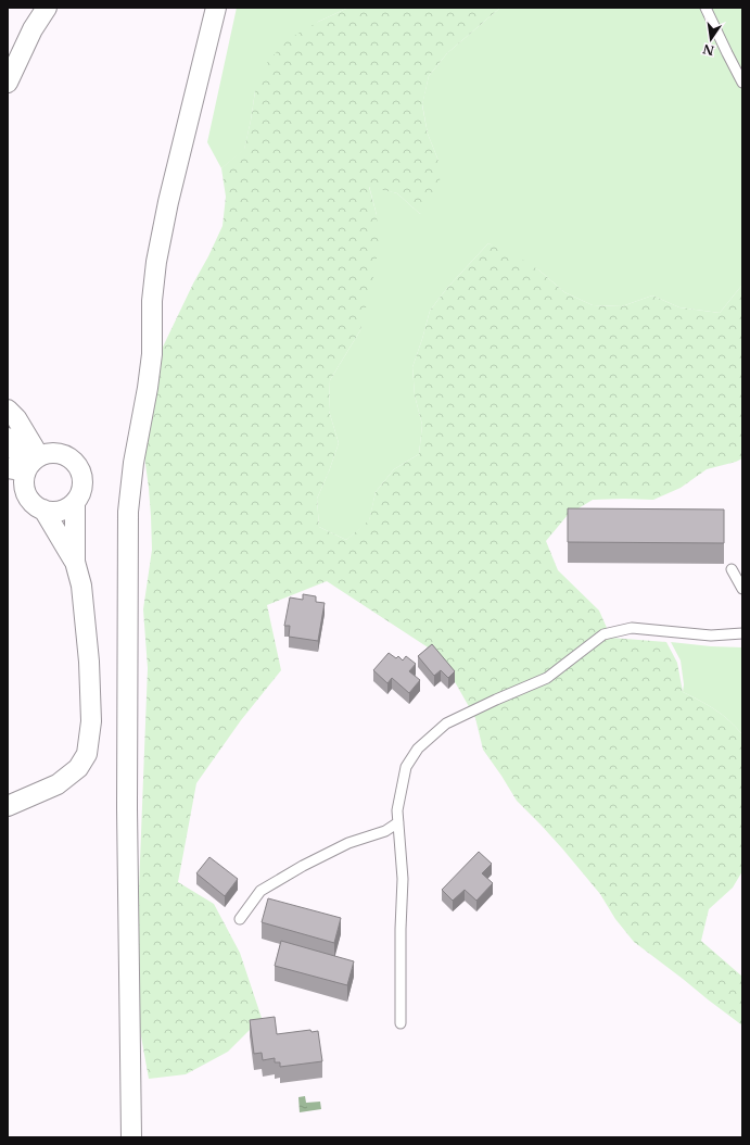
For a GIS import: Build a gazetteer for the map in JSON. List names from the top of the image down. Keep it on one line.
{"north":"bottom"}
